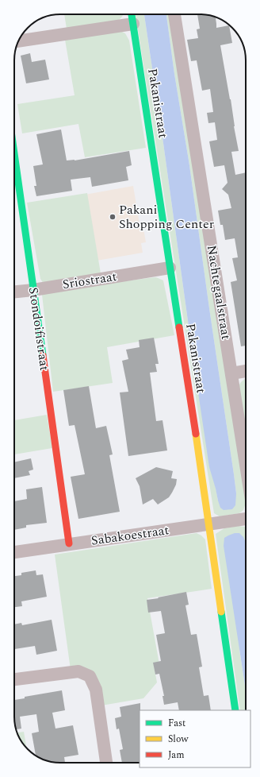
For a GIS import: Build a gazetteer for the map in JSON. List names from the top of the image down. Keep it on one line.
{"streets":{"street":["Pakanistraat","Sriostraat","Nachtegaalstraat","Stondoifistraat","Sabakoestraat"]},"crossings":[["Pakanistraat","Sriostraat"],["Pakanistraat","Sabakoestraat"],["Sriostraat","Stondoifistraat"],["Stondoifistraat","Sabakoestraat"]],"places":["Pakani Shopping Center"],"legend":["Fast","Slow","Jam"]}
